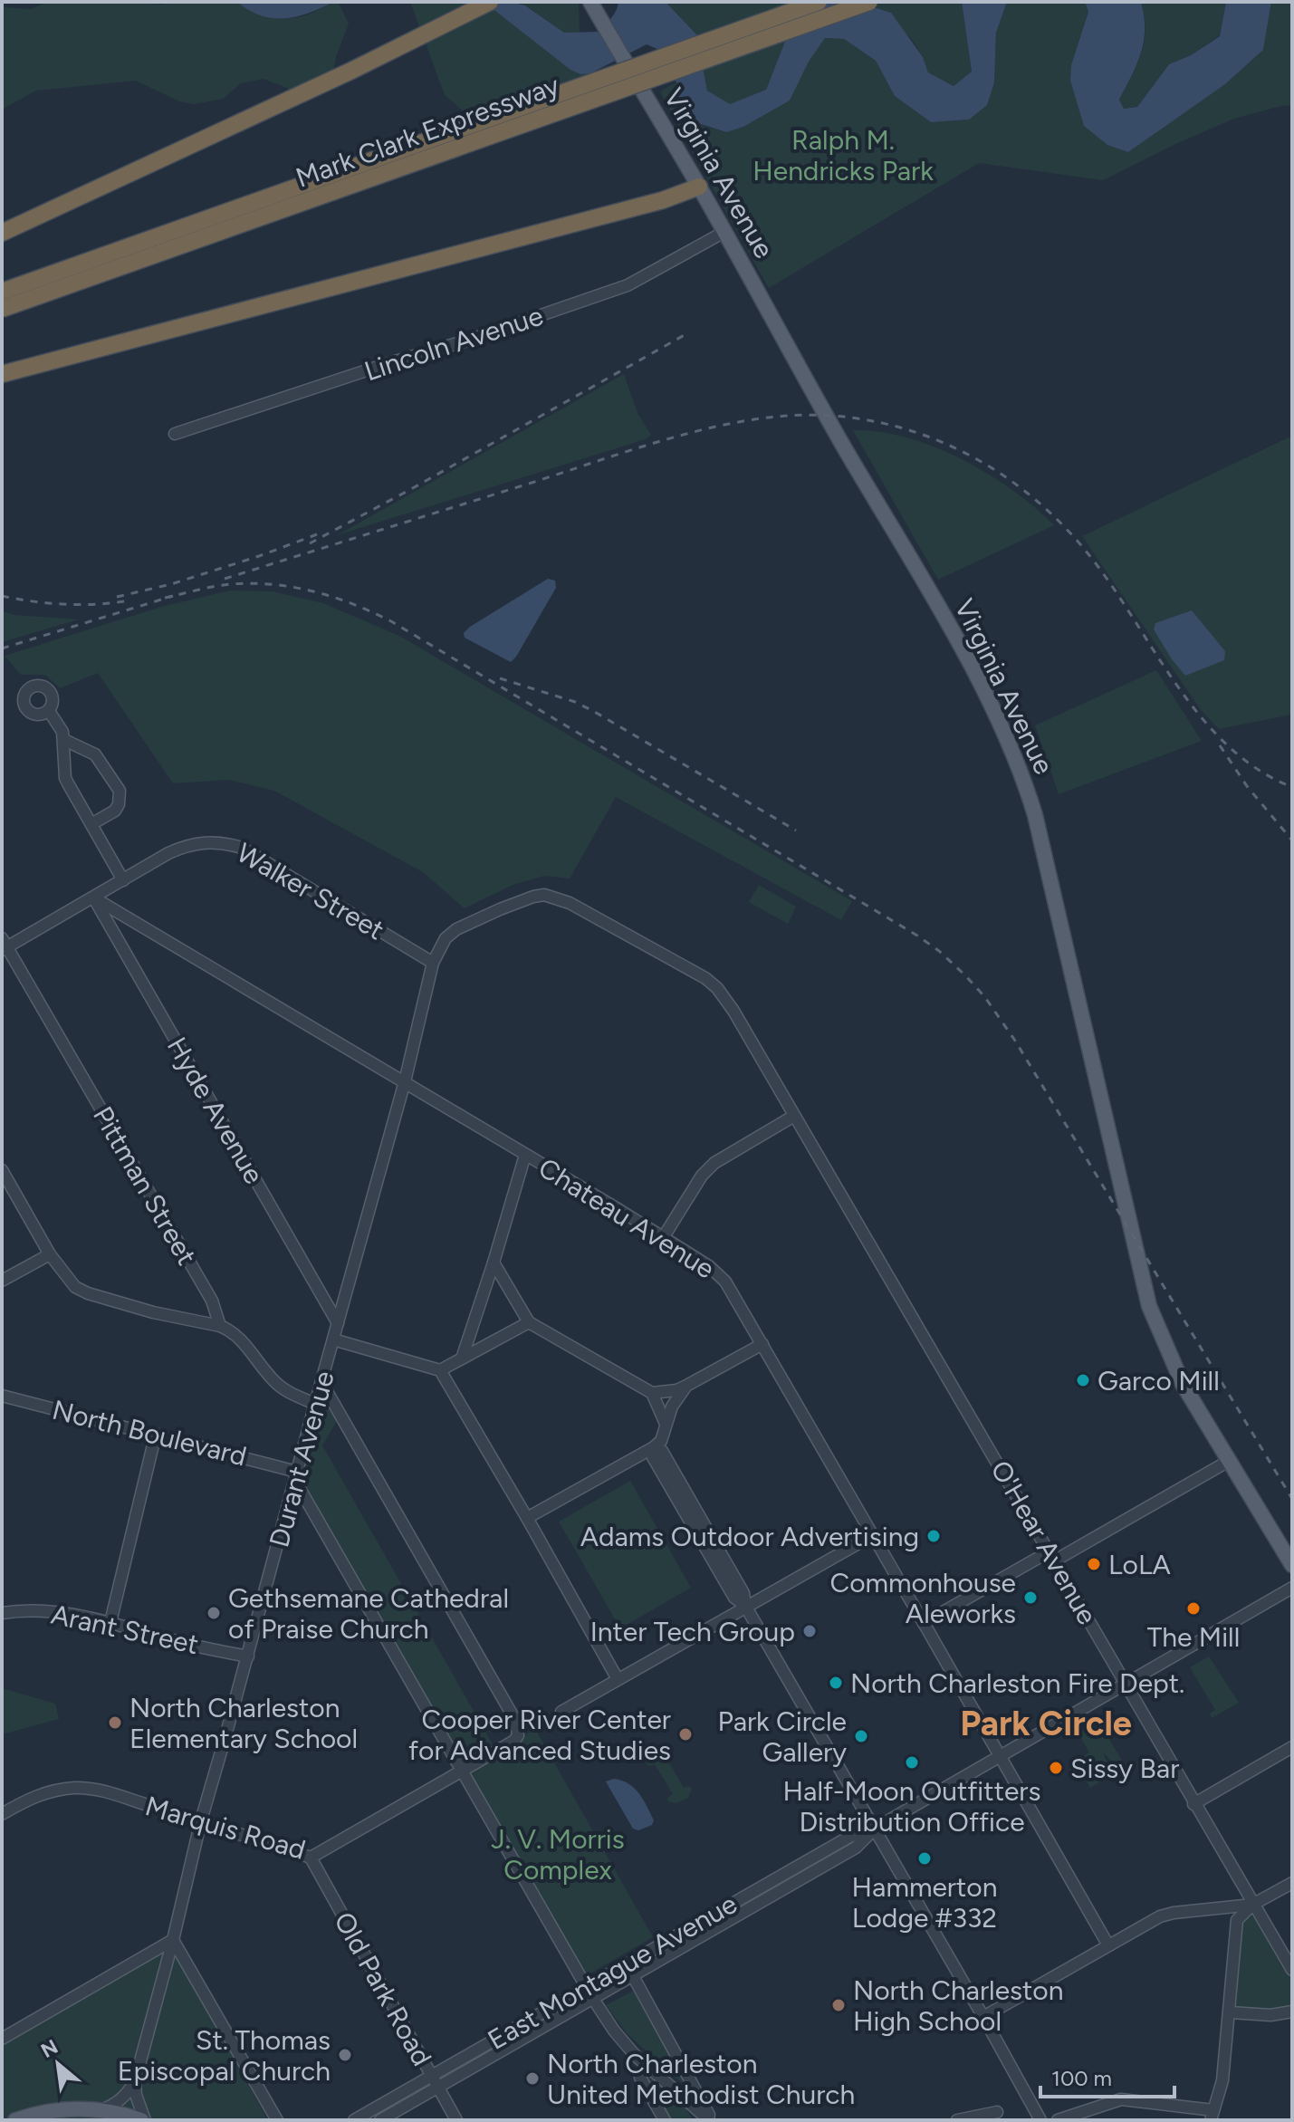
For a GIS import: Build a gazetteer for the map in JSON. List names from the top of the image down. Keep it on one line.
{"streets":{"highway":["Mark Clark Expressway"],"main road":["Virginia Avenue"],"street":["Lincoln Avenue","Walker Street","Hyde Avenue","Pittman Street","Chateau Avenue","North Boulevard","Durant Avenue","O'Hear Avenue","Arant Street","Marquis Road","East Montague Avenue","Old Park Road"]},"crossings":[["Virginia Avenue","Lincoln Avenue"],["Walker Street","Hyde Avenue"],["Walker Street","Pittman Street"],["Walker Street","Chateau Avenue"],["Walker Street","Durant Avenue"],["Walker Street","O'Hear Avenue"],["Hyde Avenue","Chateau Avenue"],["Hyde Avenue","Durant Avenue"],["Pittman Street","Durant Avenue"],["Chateau Avenue","Durant Avenue"],["Chateau Avenue","East Montague Avenue"],["North Boulevard","Durant Avenue"],["Durant Avenue","O'Hear Avenue"],["Durant Avenue","Arant Street"],["Durant Avenue","Marquis Road"],["O'Hear Avenue","East Montague Avenue"],["Marquis Road","Old Park Road"],["East Montague Avenue","Old Park Road"]],"districts":["Park Circle"],"parks":["Ralph M. Hendricks Park","J. V. Morris Complex"],"places":["Garco Mill","Adams Outdoor Advertising","LoLA","Commonhouse Aleworks","The Mill","Gethsemane Cathedral of Praise Church","Inter Tech Group","North Charleston Fire Dept.","North Charleston Elementary School","Cooper River Center for Advanced Studies","Park Circle Gallery","Half-Moon Outfitters Distribution Office","Sissy Bar","Hammerton Lodge #332","North Charleston High School","St. Thomas Episcopal Church","North Charleston United Methodist Church"],"scale_bar":"100 m","north":"top left"}
